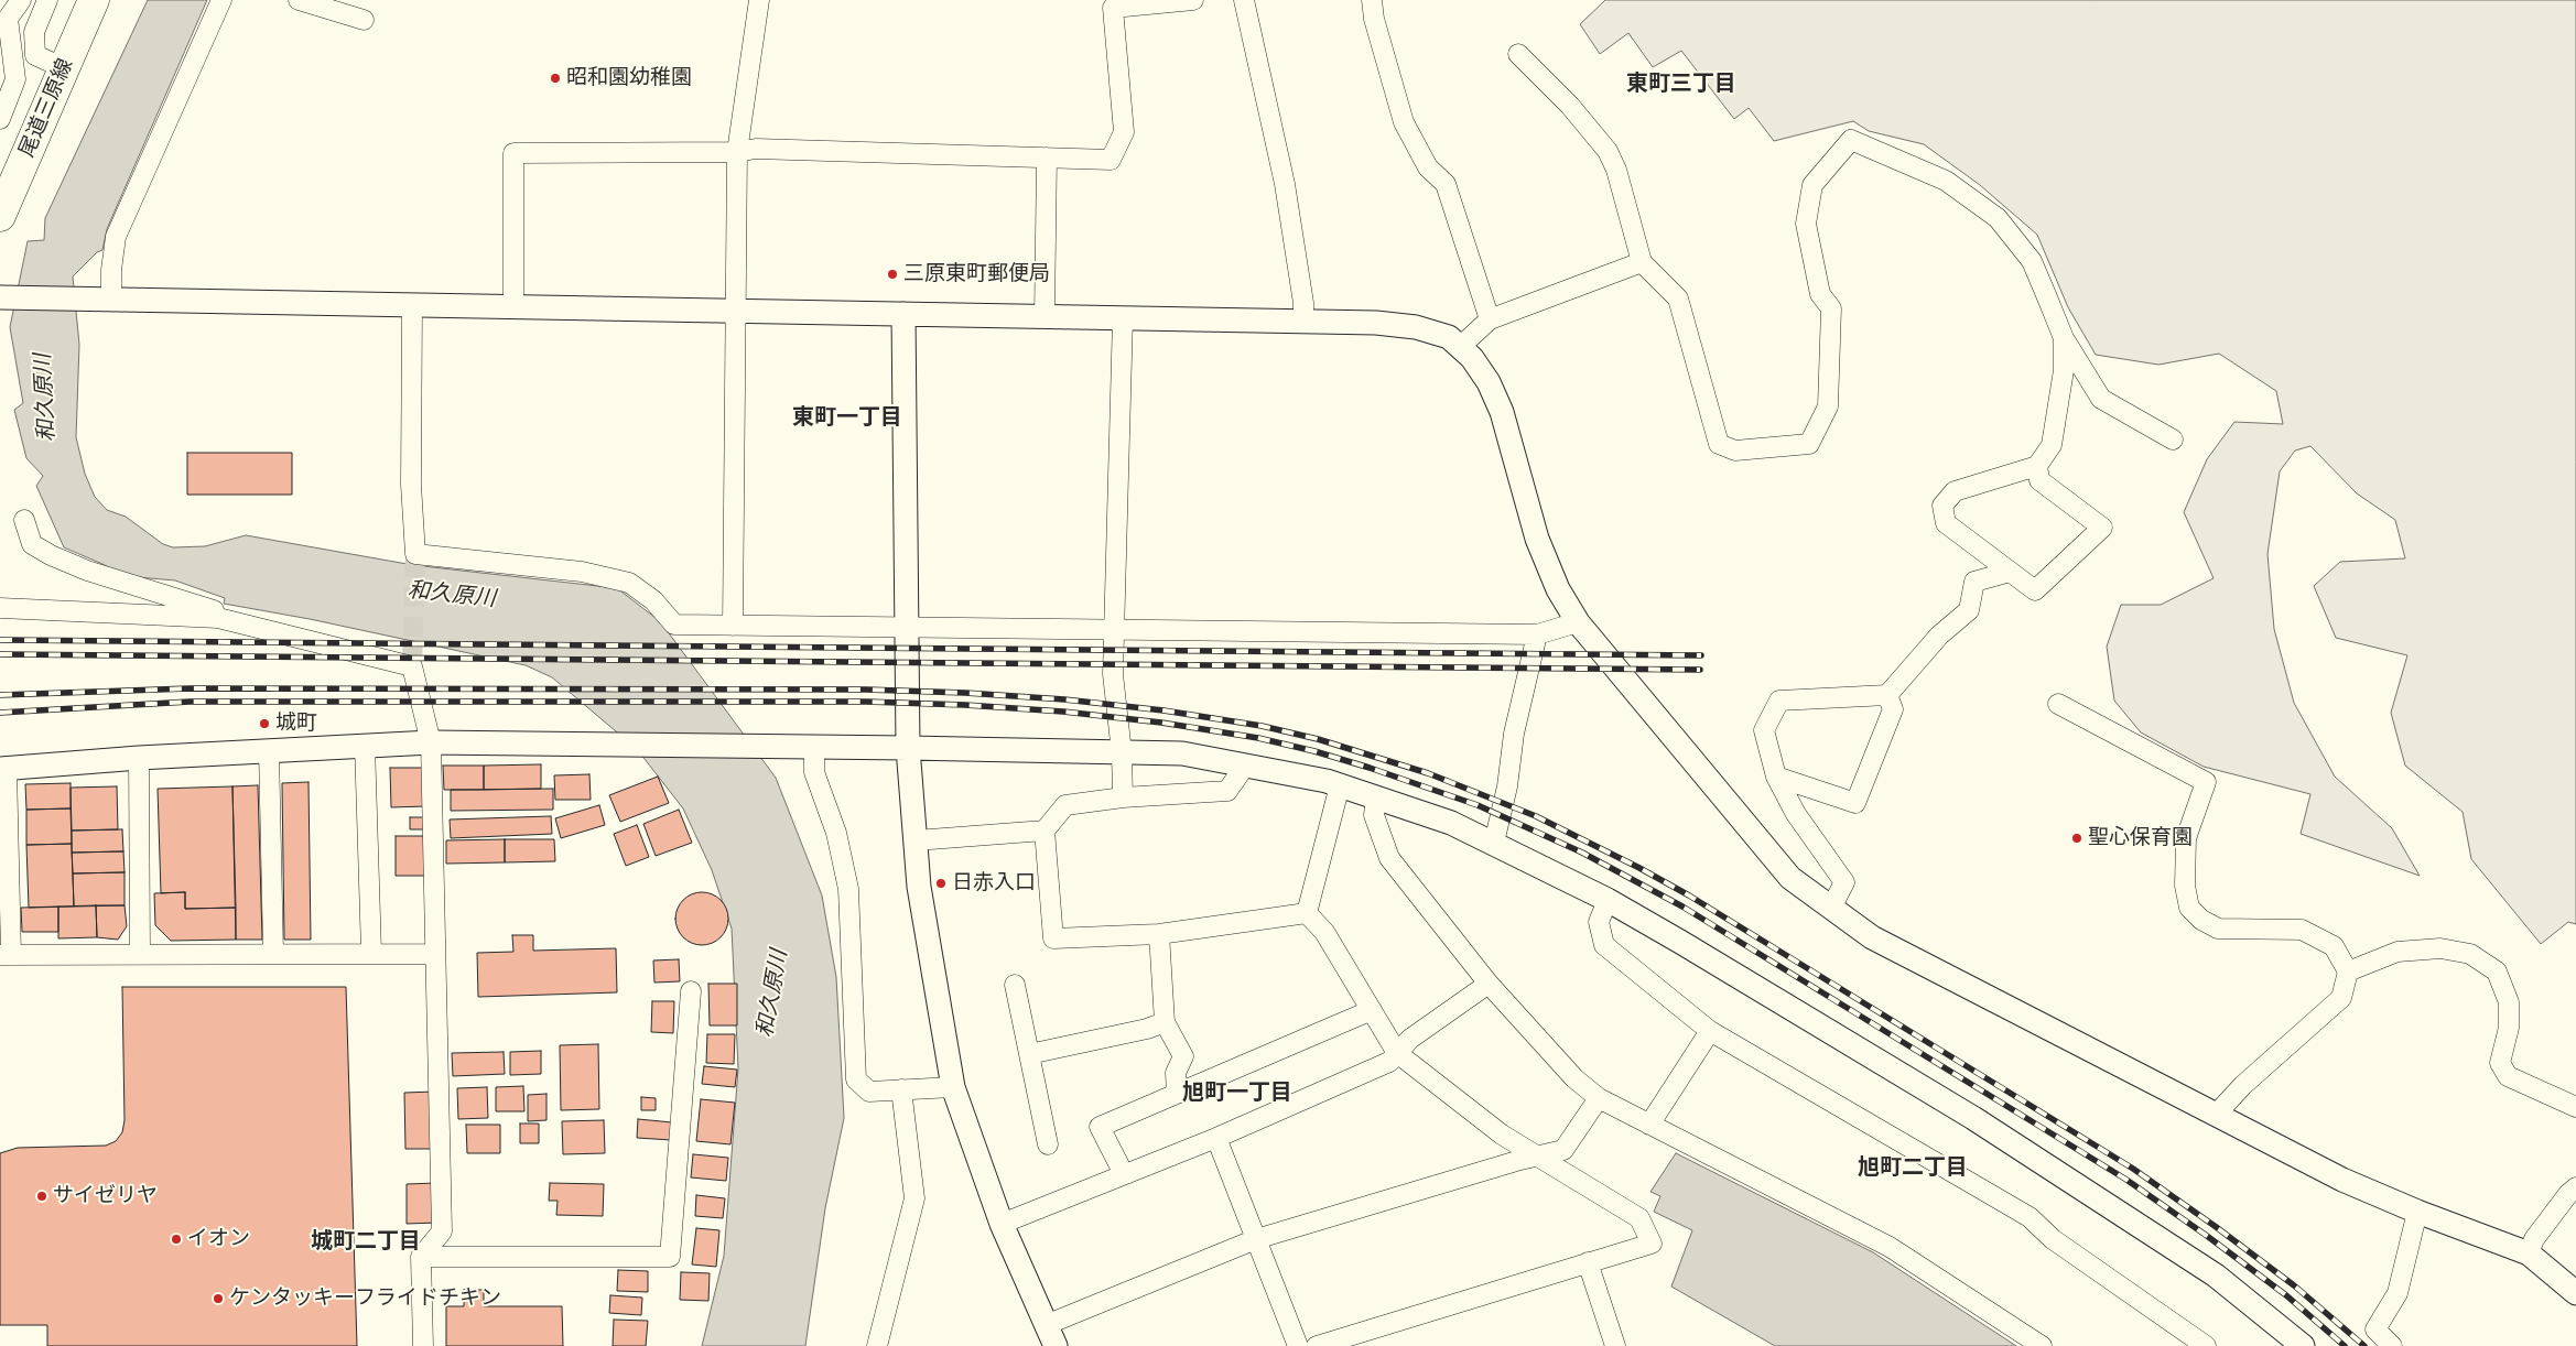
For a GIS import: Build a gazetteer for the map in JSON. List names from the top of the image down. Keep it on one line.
{"streets":{"main road":["尾道三原線"]},"districts":["東町三丁目","東町一丁目","旭町一丁目","旭町二丁目","城町二丁目"],"water":["和久原川"],"places":["昭和園幼稚園","三原東町郵便局","城町","聖心保育園","日赤入口","サイゼリヤ","イオン","ケンタッキーフライドチキン"]}
